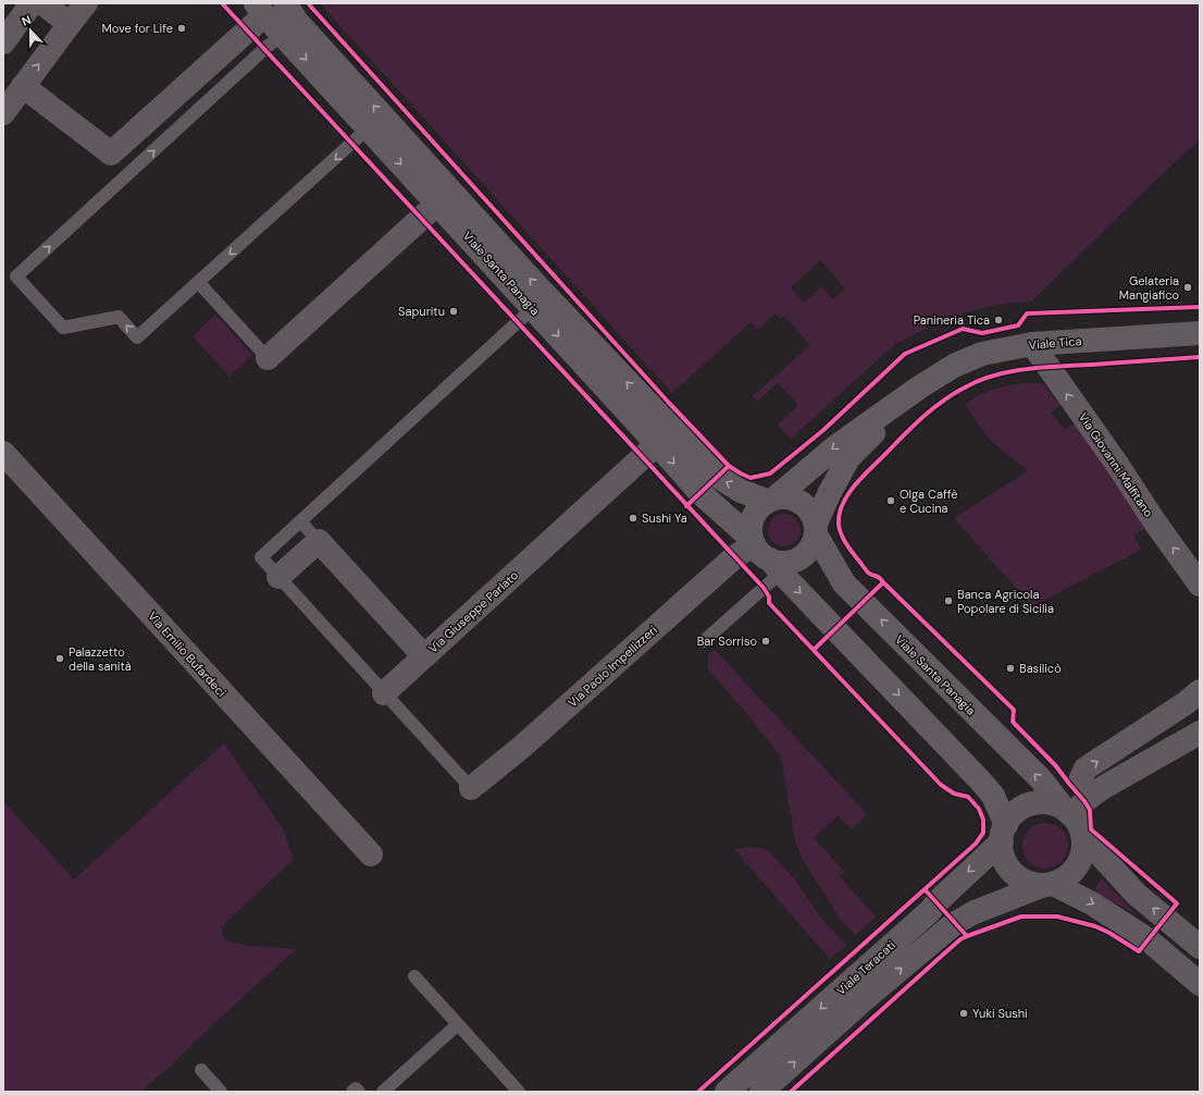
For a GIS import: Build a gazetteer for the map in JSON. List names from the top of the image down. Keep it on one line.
{"streets":{"main road":["Viale Santa Panagia","Viale Tica","Viale Teracati"],"street":["Via Giovanni Malfitano","Via Giuseppe Parlato","Via Emilio Bufardeci","Via Paolo Impellizzeri"]},"crossings":[["Viale Santa Panagia","Via Giuseppe Parlato"],["Viale Santa Panagia","Via Paolo Impellizzeri"],["Viale Santa Panagia","Viale Teracati"],["Viale Tica","Via Giovanni Malfitano"]],"one_way":["Via Giovanni Malfitano"],"places":["Move for Life","Gelateria Mangiafico","Sapuritu","Panineria Tica","Olga Caffè e Cucina","Sushi Ya","Banca Agricola Popolare di Sicilia","Bar Sorriso","Palazzetto della sanità","Basilicò","Yuki Sushi"],"north":"top"}
